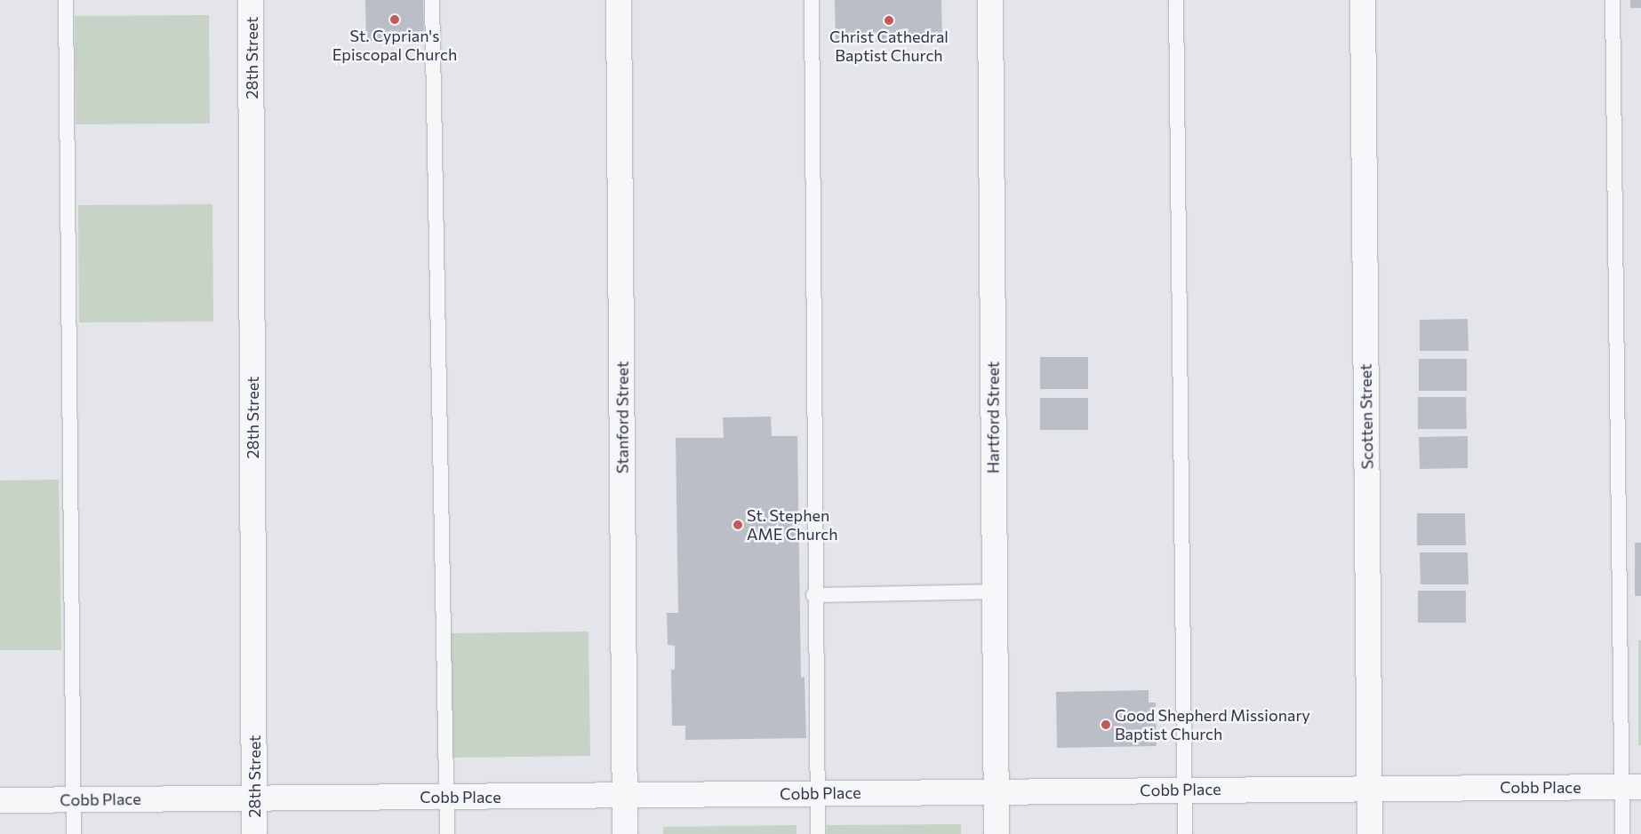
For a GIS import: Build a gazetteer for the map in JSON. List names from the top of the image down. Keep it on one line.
{"streets":{"street":["28th Street","Scotten Street","Stanford Street","Hartford Street","Cobb Place"]},"crossings":[["28th Street","Cobb Place"],["Scotten Street","Cobb Place"],["Stanford Street","Cobb Place"],["Hartford Street","Cobb Place"]],"places":["St. Cyprian's Episcopal Church","Christ Cathedral Baptist Church","St. Stephen AME Church","Good Shepherd Missionary Baptist Church"]}
